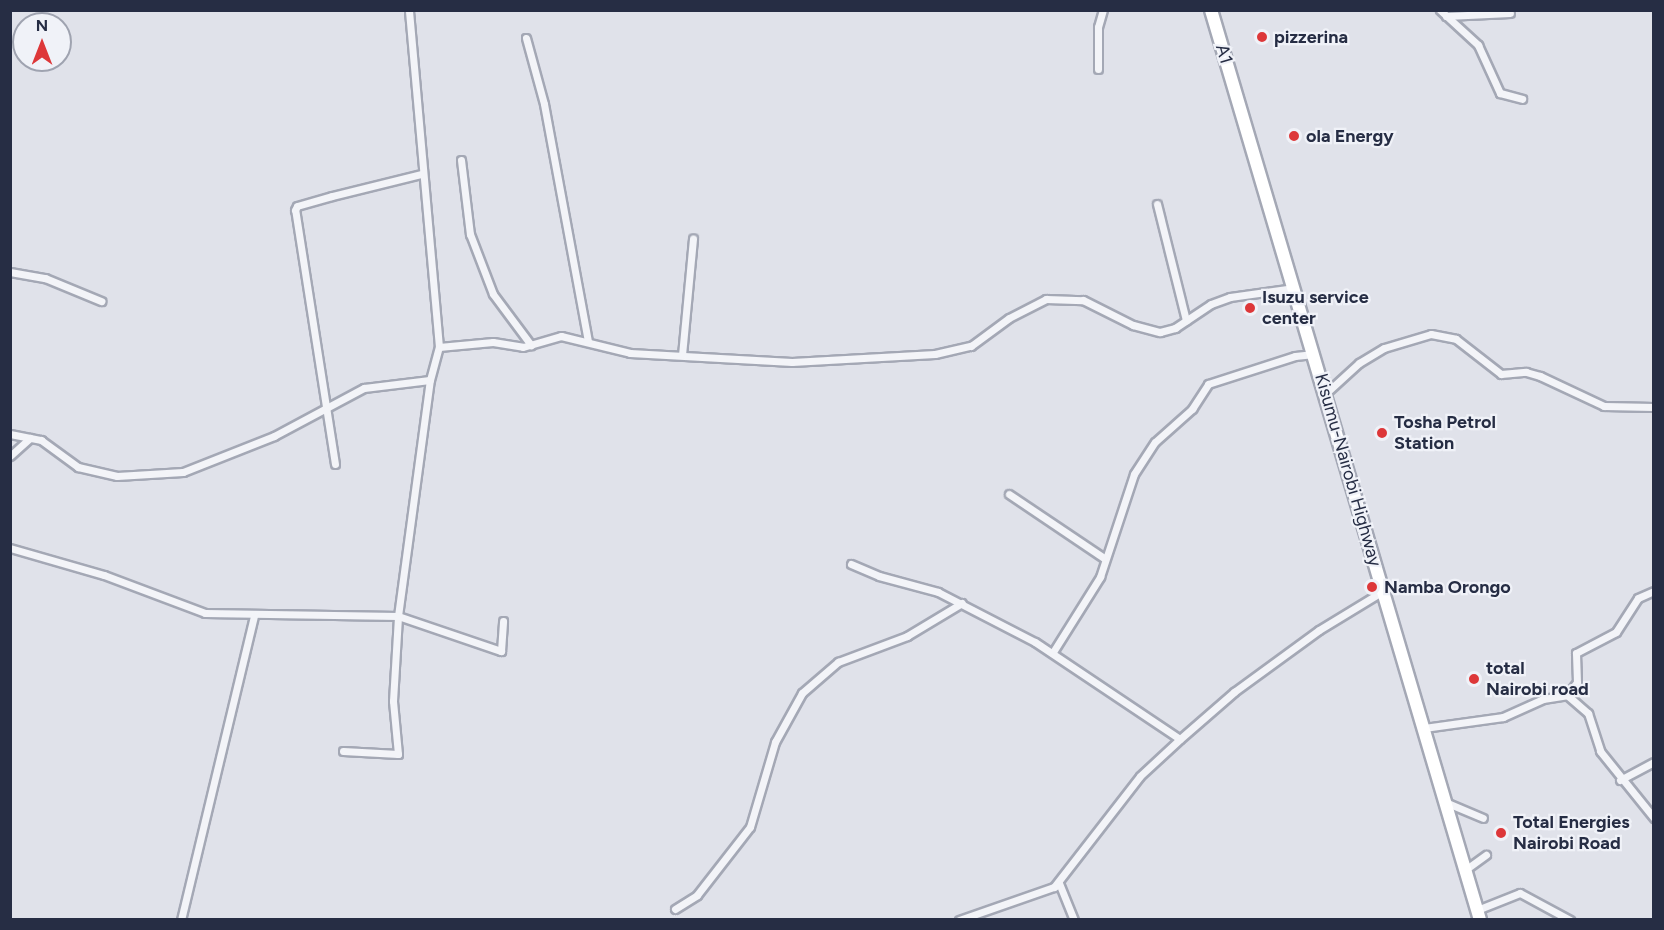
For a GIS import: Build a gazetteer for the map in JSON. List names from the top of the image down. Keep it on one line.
{"streets":{"highway":["A1","Kisumu-Nairobi Highway"]},"crossings":[["A1","Kisumu-Nairobi Highway"]],"places":["pizzerina","ola Energy","Isuzu service center","Tosha Petrol Station","Namba Orongo","total Nairobi road","Total Energies Nairobi Road"],"north":"top"}
